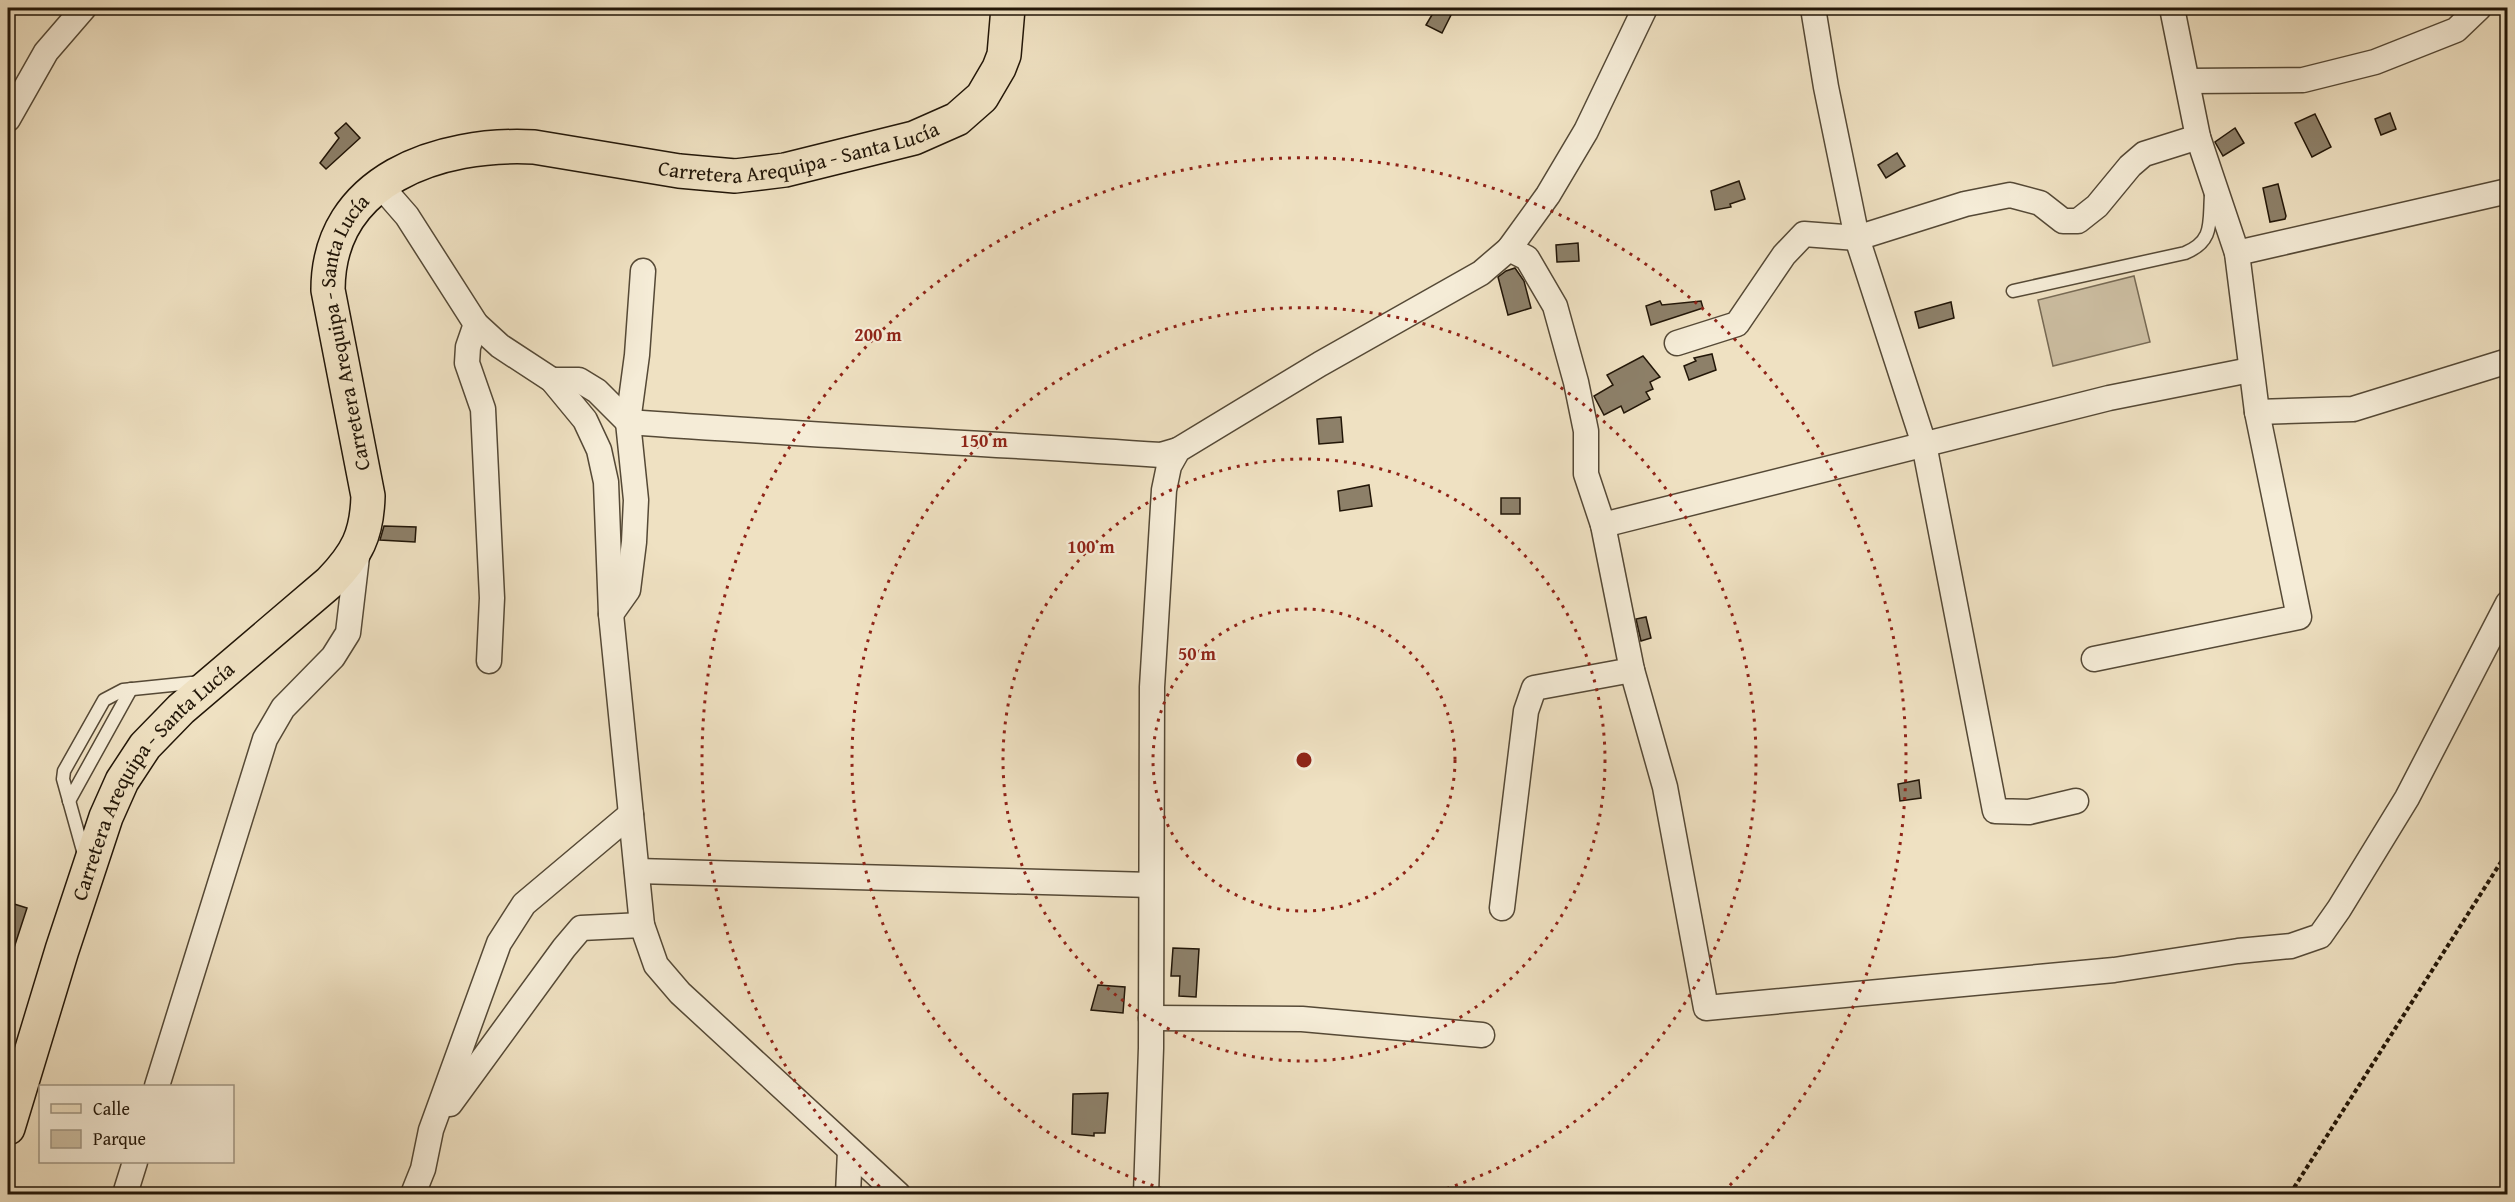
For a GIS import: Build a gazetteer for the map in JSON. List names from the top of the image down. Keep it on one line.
{"streets":{"main road":["Carretera Arequipa - Santa Lucía"]},"legend":["Calle","Parque"],"rings":["200 m","150 m","100 m","50 m"]}
